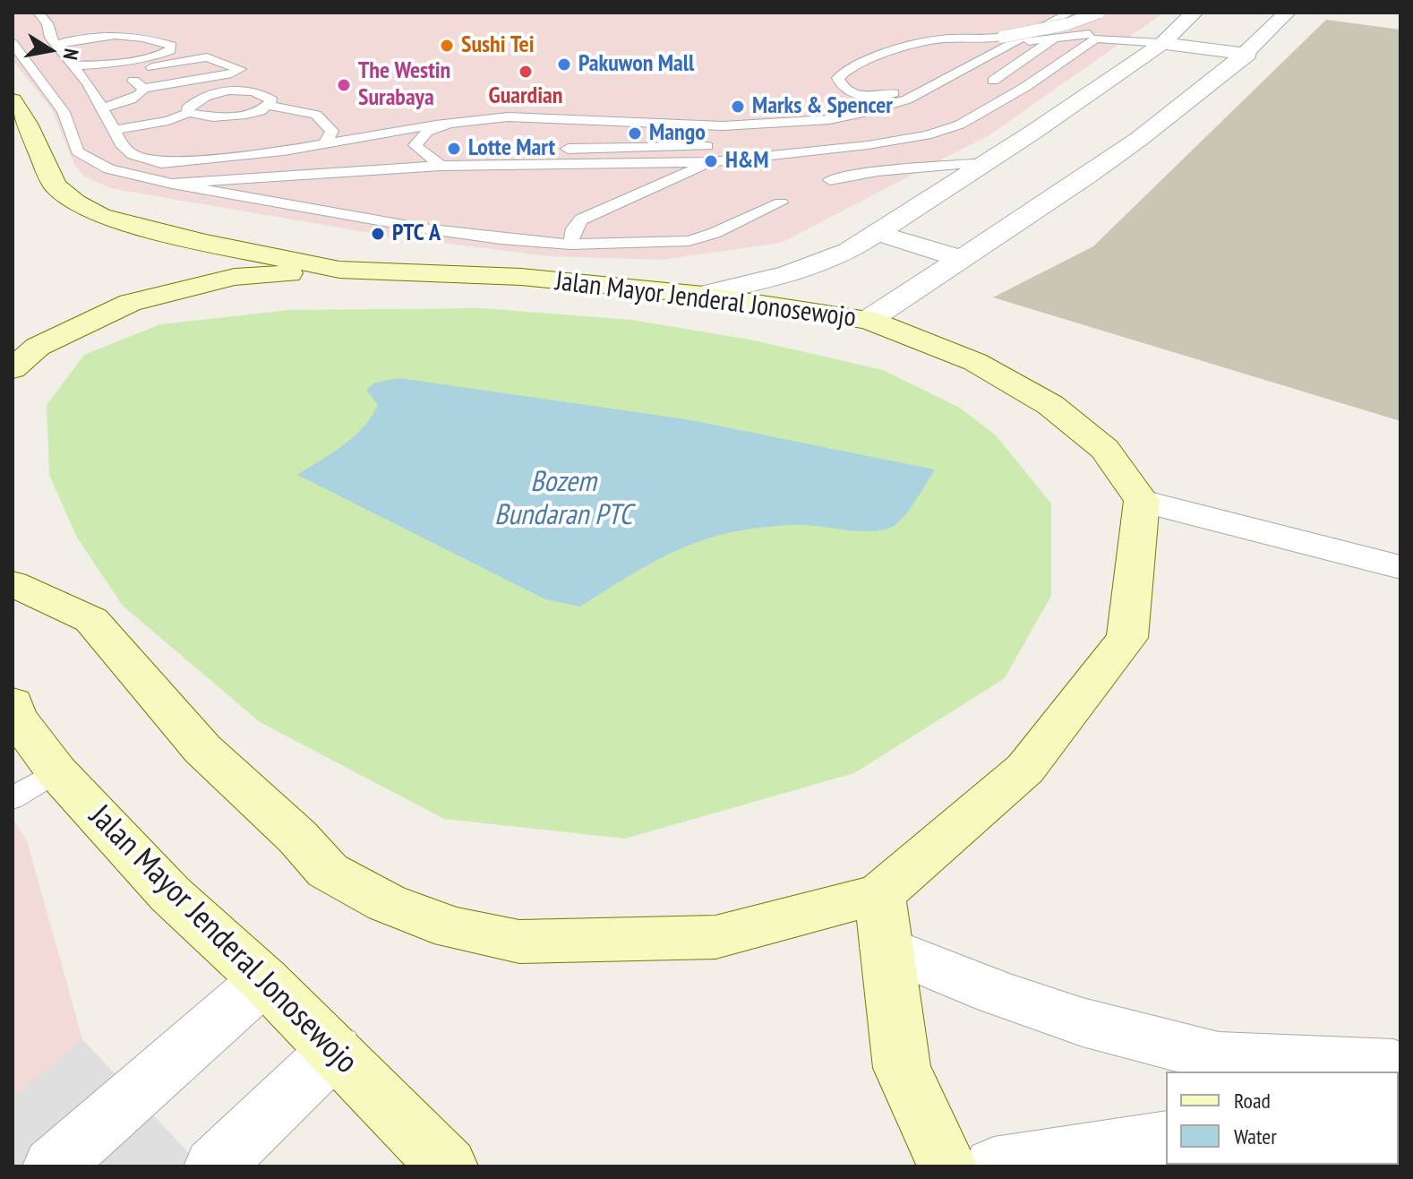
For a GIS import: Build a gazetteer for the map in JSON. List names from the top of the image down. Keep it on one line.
{"streets":{"main road":["Jalan Mayor Jenderal Jonosewojo"]},"water":["Bozem Bundaran PTC"],"places":["Sushi Tei","Pakuwon Mall","Guardian","The Westin Surabaya","Marks & Spencer","Mango","Lotte Mart","H&M","PTC A"],"legend":["Road","Water"],"north":"right"}
